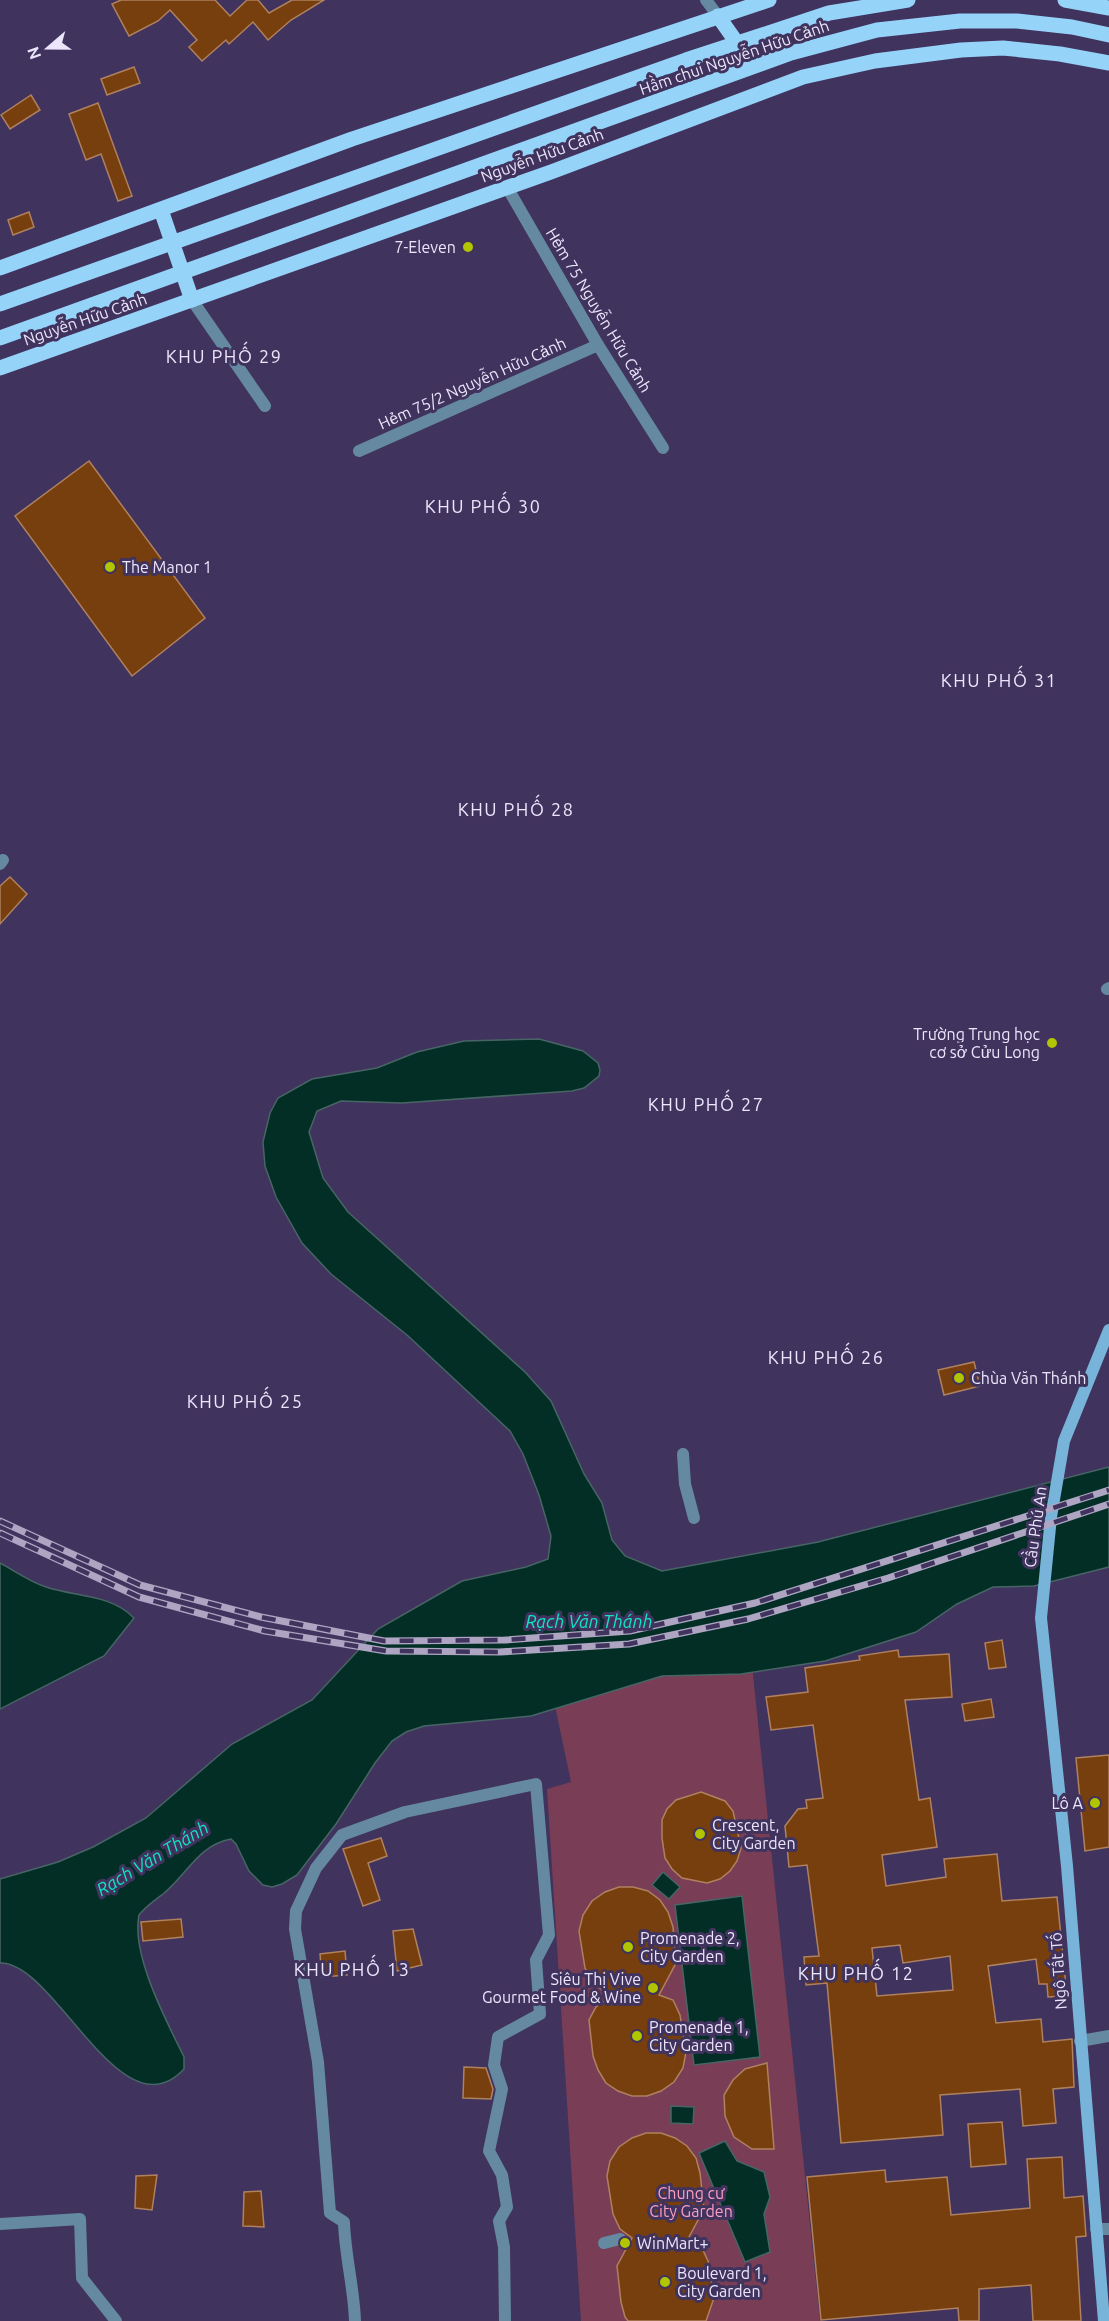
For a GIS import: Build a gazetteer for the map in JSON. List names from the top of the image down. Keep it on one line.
{"streets":{"main road":["Hầm chui Nguyễn Hữu Cảnh","Nguyễn Hữu Cảnh"],"street":["Hẻm 75 Nguyễn Hữu Cảnh","Hẻm 75/2 Nguyễn Hữu Cảnh","Cầu Phú An","Ngô Tất Tố"]},"crossings":[["Hầm chui Nguyễn Hữu Cảnh","Nguyễn Hữu Cảnh"],["Nguyễn Hữu Cảnh","Hẻm 75 Nguyễn Hữu Cảnh"],["Hẻm 75 Nguyễn Hữu Cảnh","Hẻm 75/2 Nguyễn Hữu Cảnh"],["Cầu Phú An","Ngô Tất Tố"]],"districts":["KHU PHỐ 29","KHU PHỐ 30","KHU PHỐ 31","KHU PHỐ 28","KHU PHỐ 27","KHU PHỐ 26","KHU PHỐ 25","KHU PHỐ 13","KHU PHỐ 12"],"water":["Rạch Văn Thánh"],"parks":["Chung cư City Garden"],"places":["7-Eleven","The Manor 1","Trường Trung học cơ sở Cửu Long","Chùa Văn Thánh","Lô A","Crescent, City Garden","Promenade 2, City Garden","Siêu Thị Vive Gourmet Food & Wine","Promenade 1, City Garden","WinMart+","Boulevard 1, City Garden"],"north":"left"}
